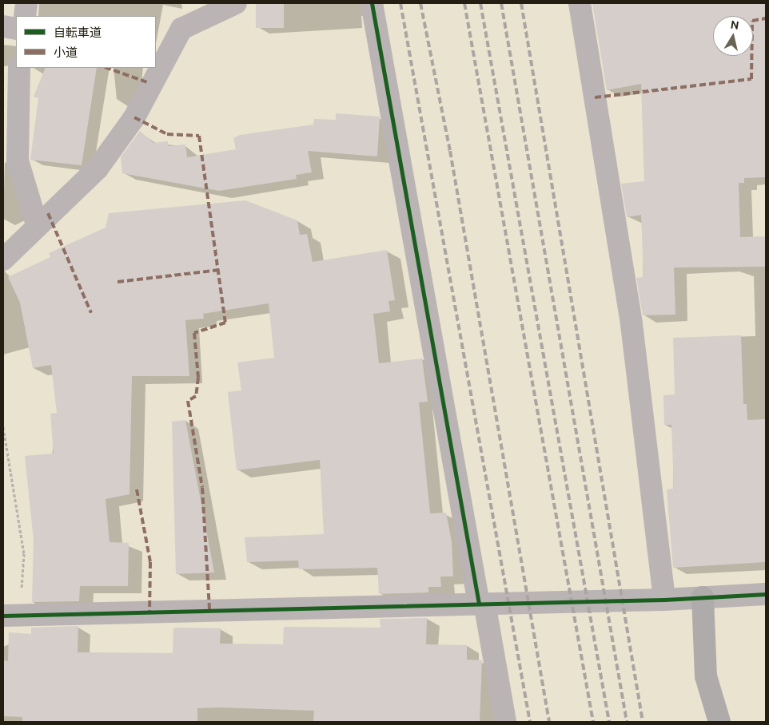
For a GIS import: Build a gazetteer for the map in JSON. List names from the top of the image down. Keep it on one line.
{"legend":["自転車道","小道"],"north":"top"}
